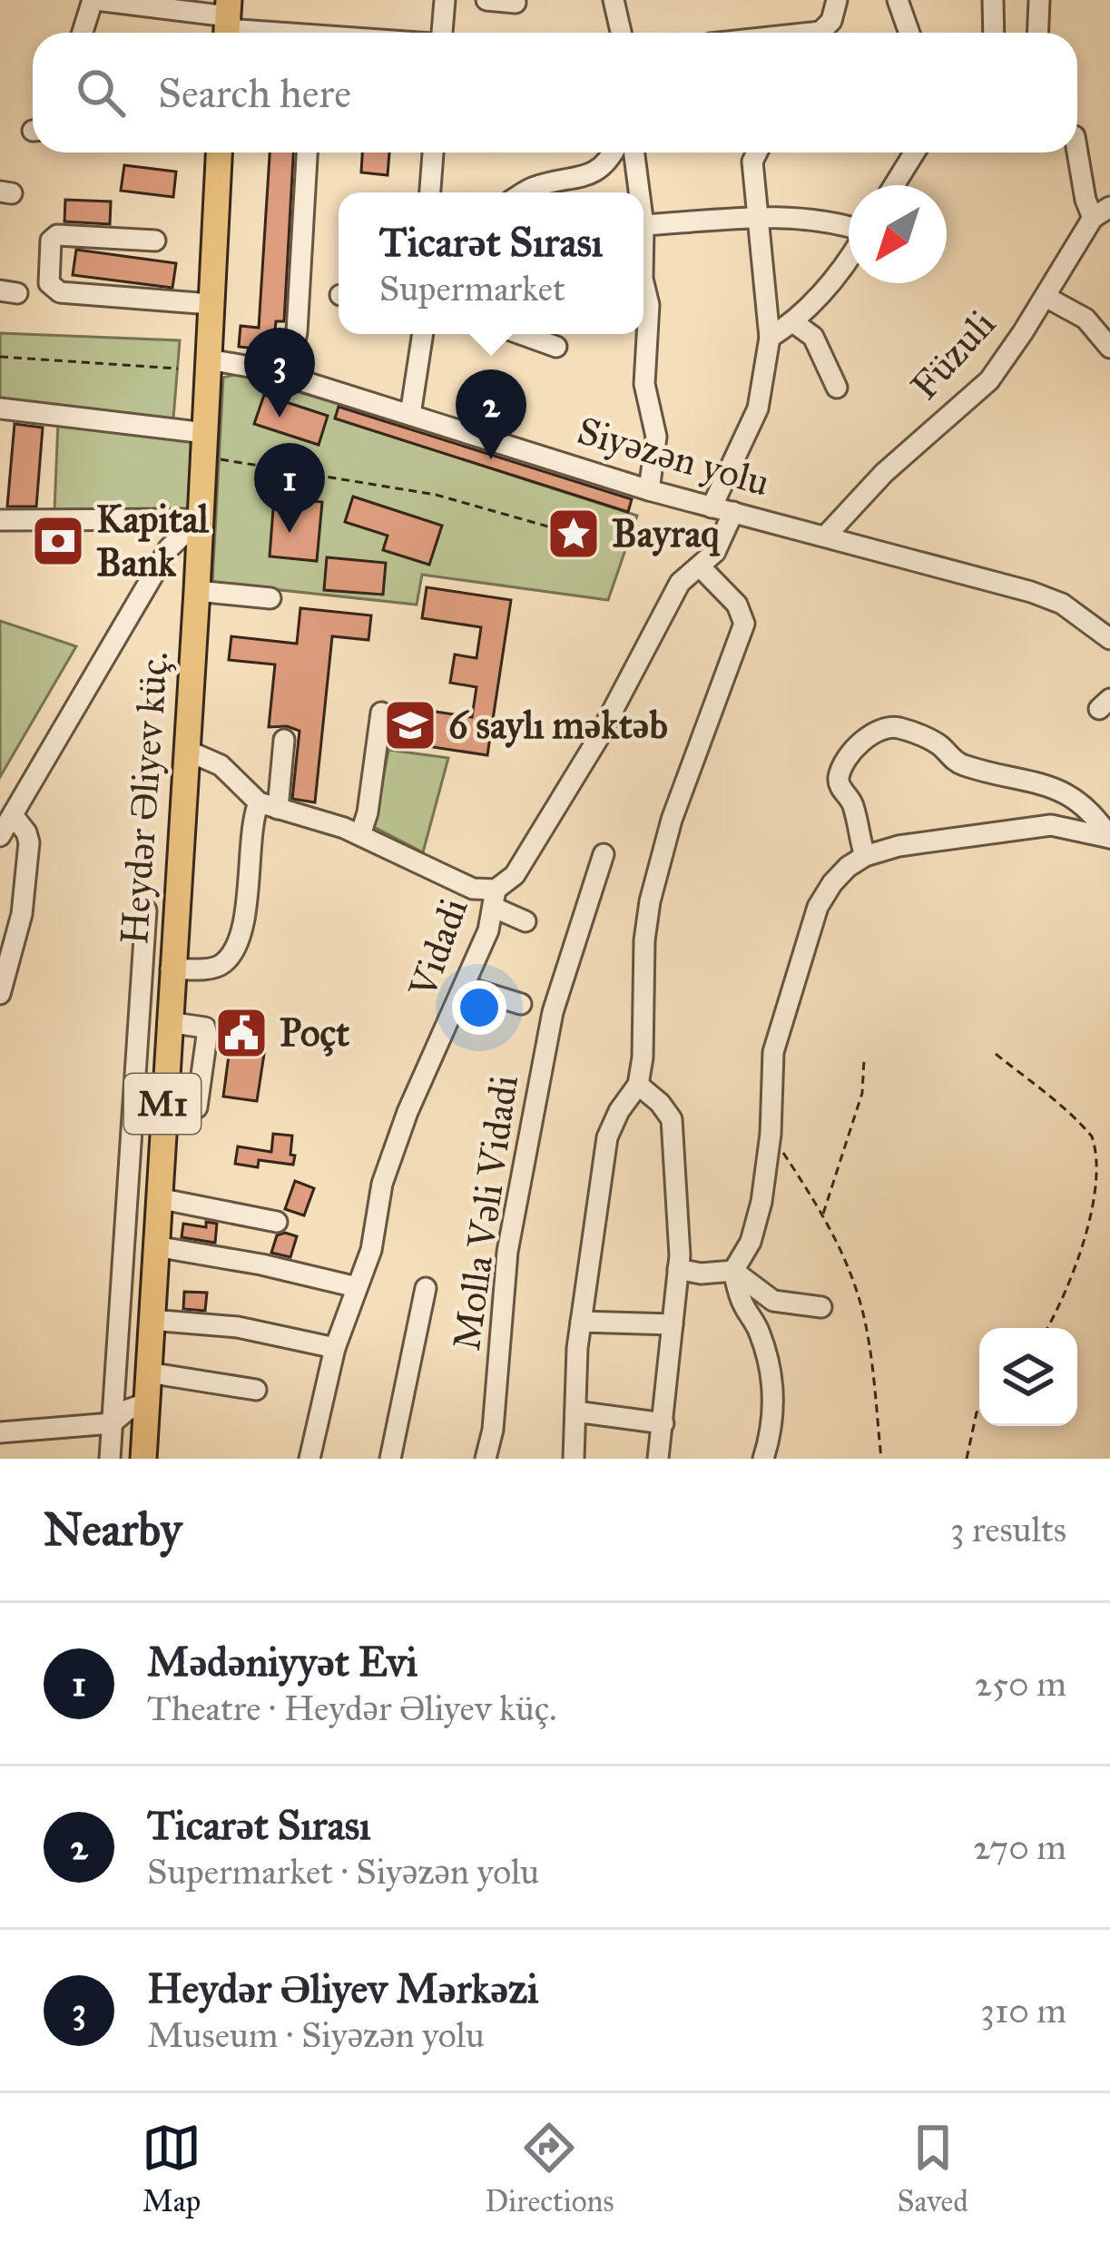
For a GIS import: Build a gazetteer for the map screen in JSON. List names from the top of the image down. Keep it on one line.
{"streets":{"main road":["Heydər Əliyev küç.","M1"],"street":["Füzuli","Siyəzən yolu","Vidadi","Molla Vəli Vidadi"]},"crossings":[["Füzuli","Siyəzən yolu"],["Siyəzən yolu","Heydər Əliyev küç."],["Siyəzən yolu","Vidadi"]],"places":{"place":["Bayraq"],"bank":["Kapital Bank"],"school or university":["6 saylı məktəb"],"public building":["Poçt"]},"north":"bottom left","page":{"search":"Search here","popup":["Ticarət Sırası","Supermarket"],"pins":["3","2","1"],"heading":["Nearby","3 results"],"list":[{"mark":"1","name":"Mədəniyyət Evi","note":"Theatre · Heydər Əliyev küç.","value":"250 m"},{"mark":"2","name":"Ticarət Sırası","note":"Supermarket · Siyəzən yolu","value":"270 m"},{"mark":"3","name":"Heydər Əliyev Mərkəzi","note":"Museum · Siyəzən yolu","value":"310 m"}],"nav":["Map","Directions","Saved"]}}
